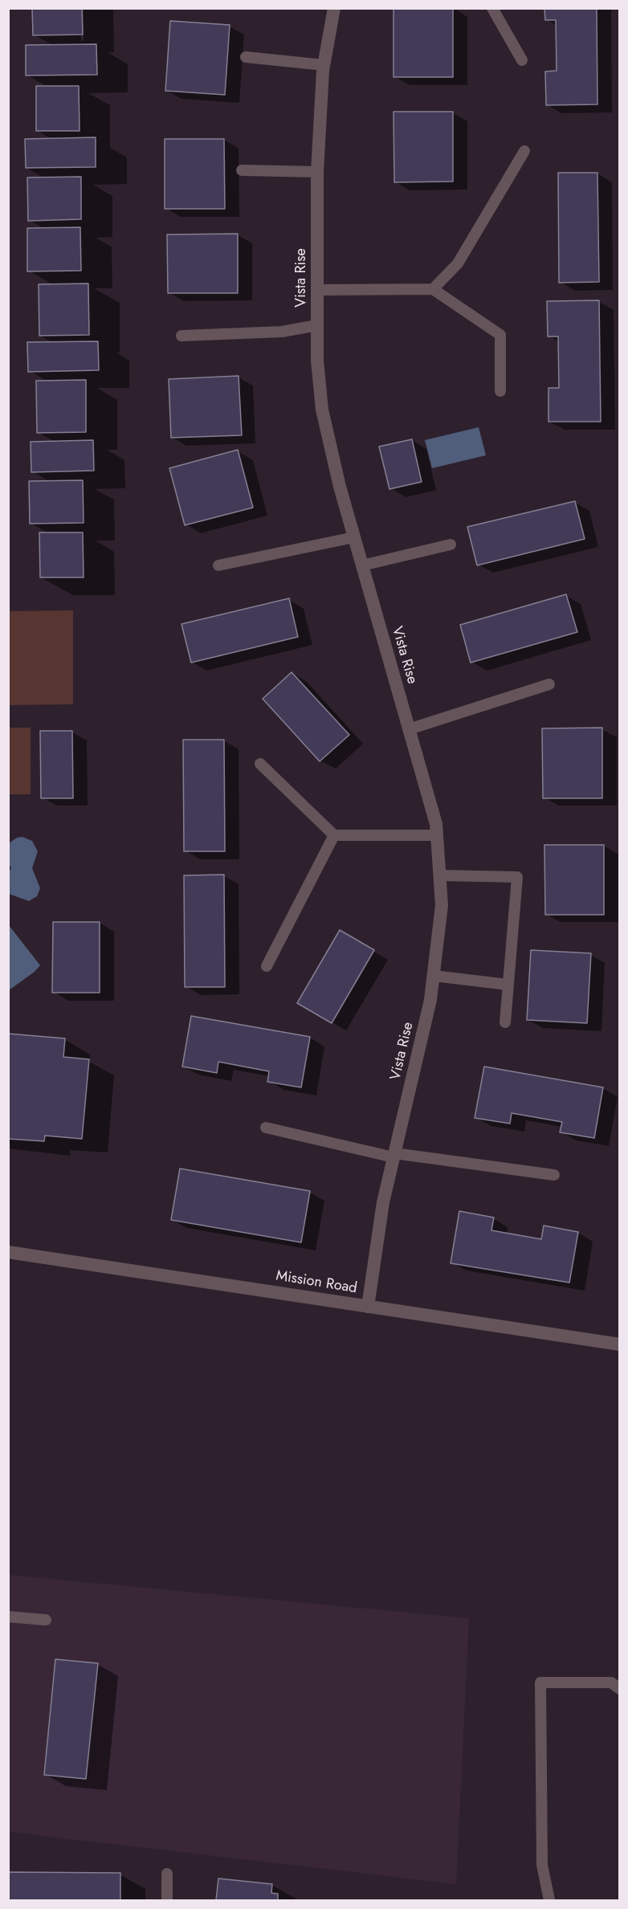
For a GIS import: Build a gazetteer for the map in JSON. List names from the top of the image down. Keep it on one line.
{"streets":{"street":["Vista Rise","Mission Road"]},"crossings":[["Vista Rise","Mission Road"]]}
